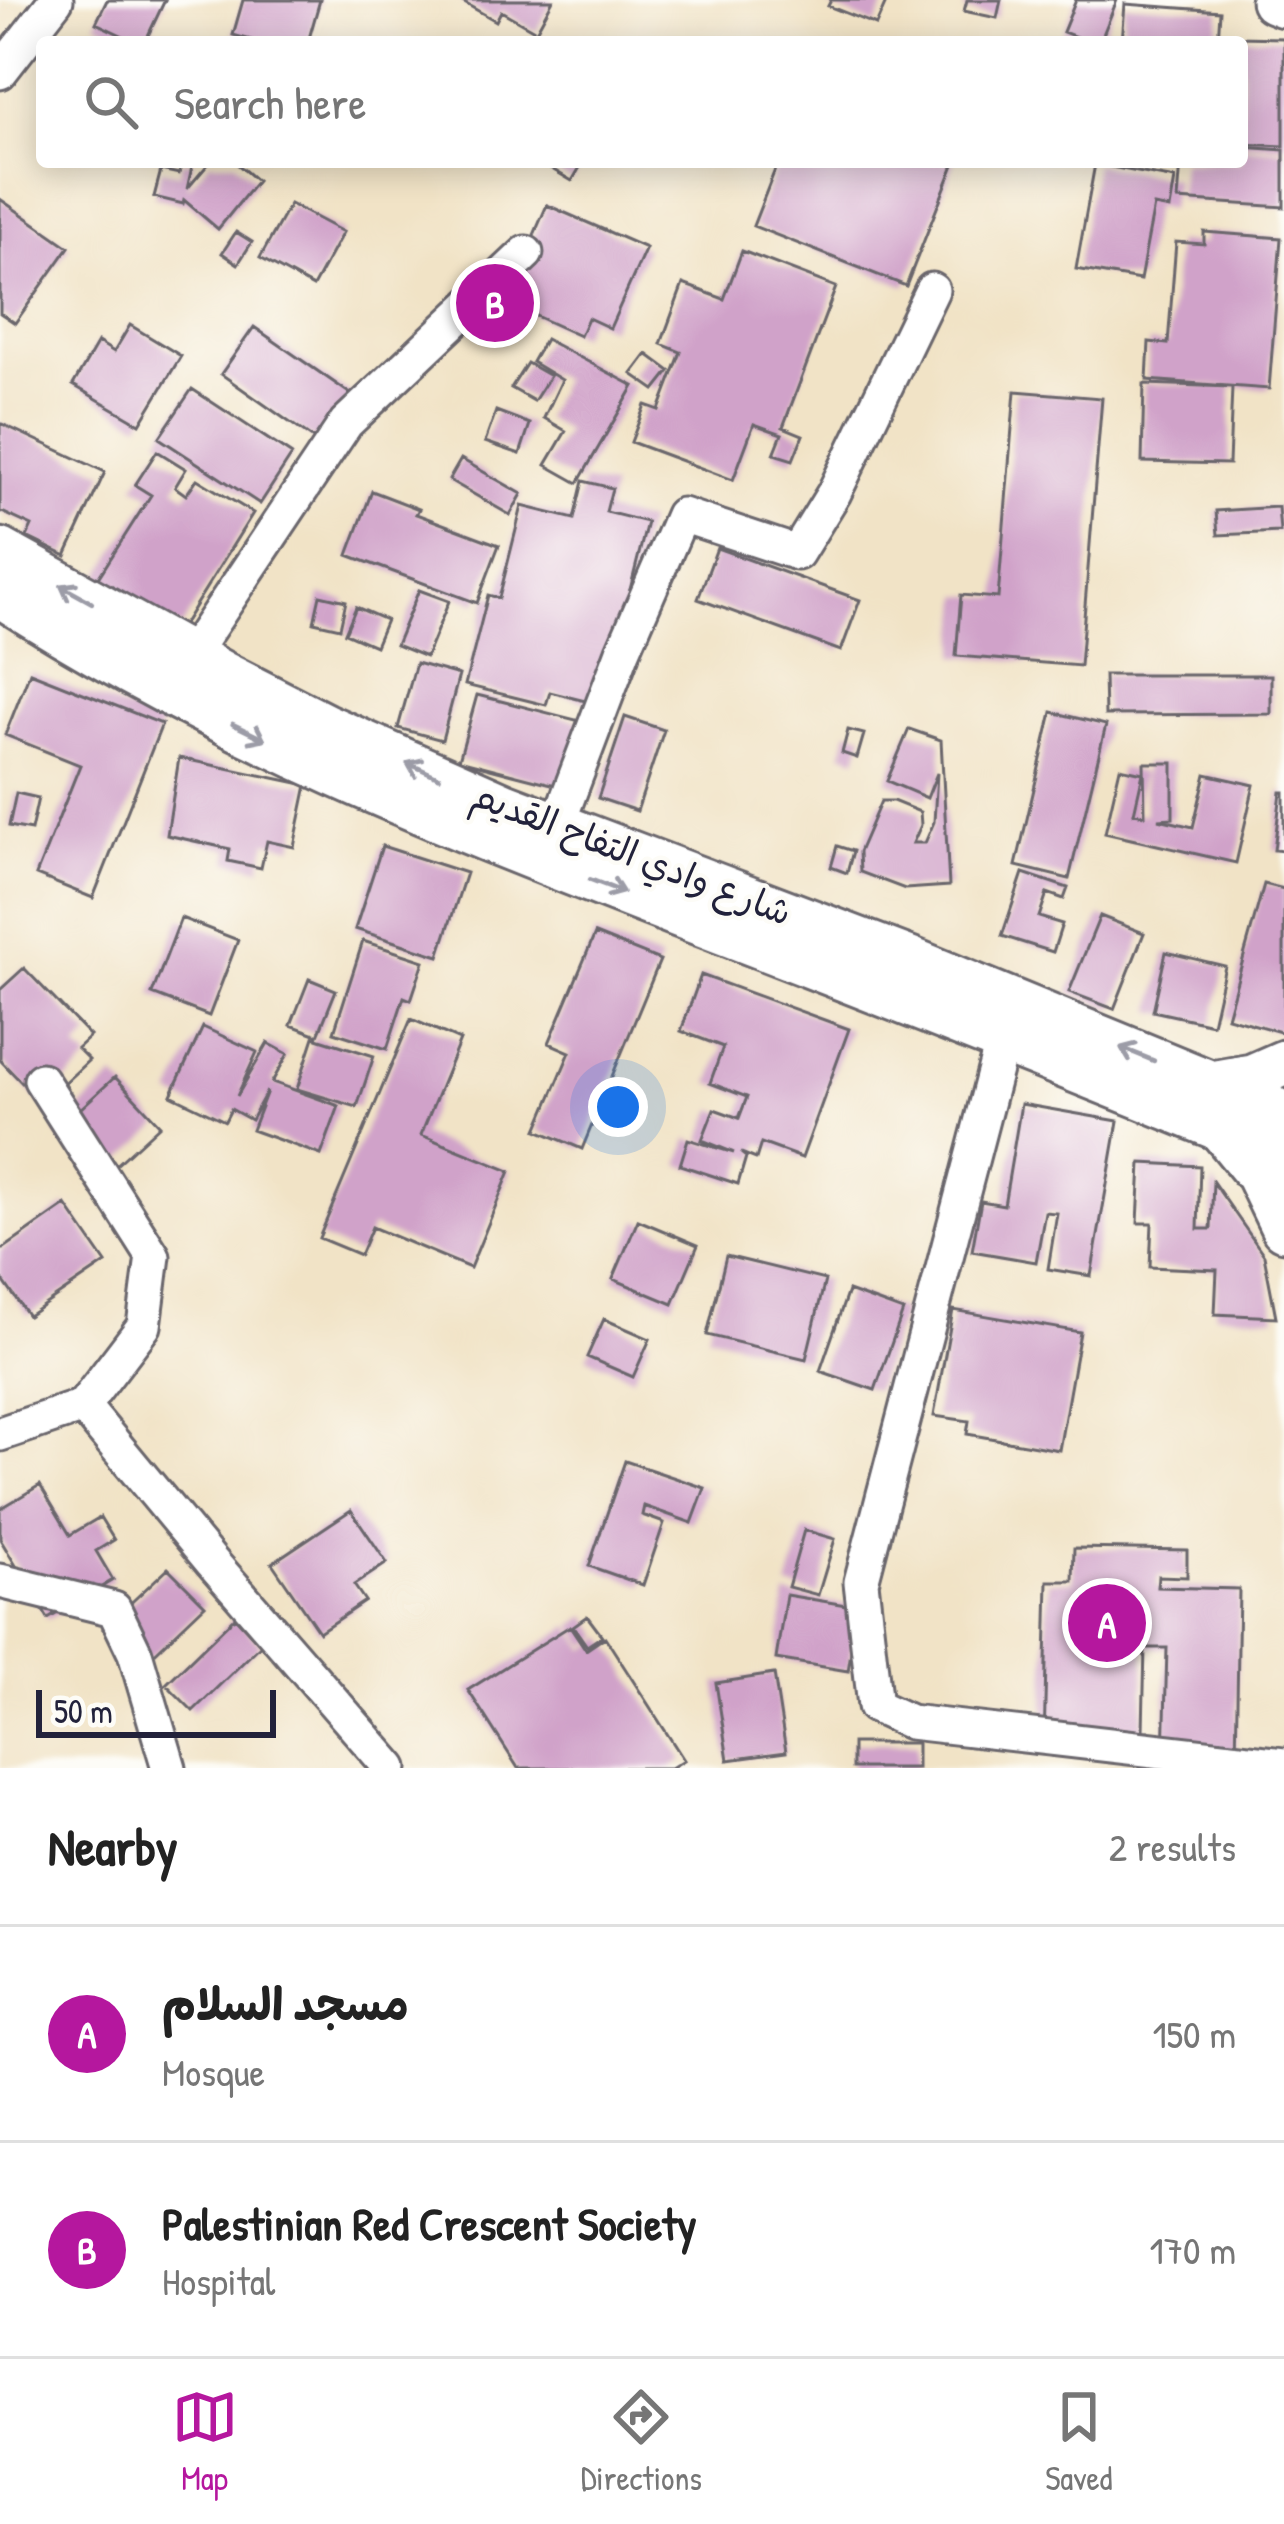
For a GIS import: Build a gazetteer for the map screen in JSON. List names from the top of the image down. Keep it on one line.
{"streets":{"street":["شارع وادي التفاح القديم"]},"scale_bar":"50 m","page":{"search":"Search here","pins":["B","A"],"scale":"50 m","heading":["Nearby","2 results"],"list":[{"mark":"A","name":"مسجد السلام","note":"Mosque","value":"150 m"},{"mark":"B","name":"Palestinian Red Crescent Society","note":"Hospital","value":"170 m"}],"nav":["Map","Directions","Saved"]}}
